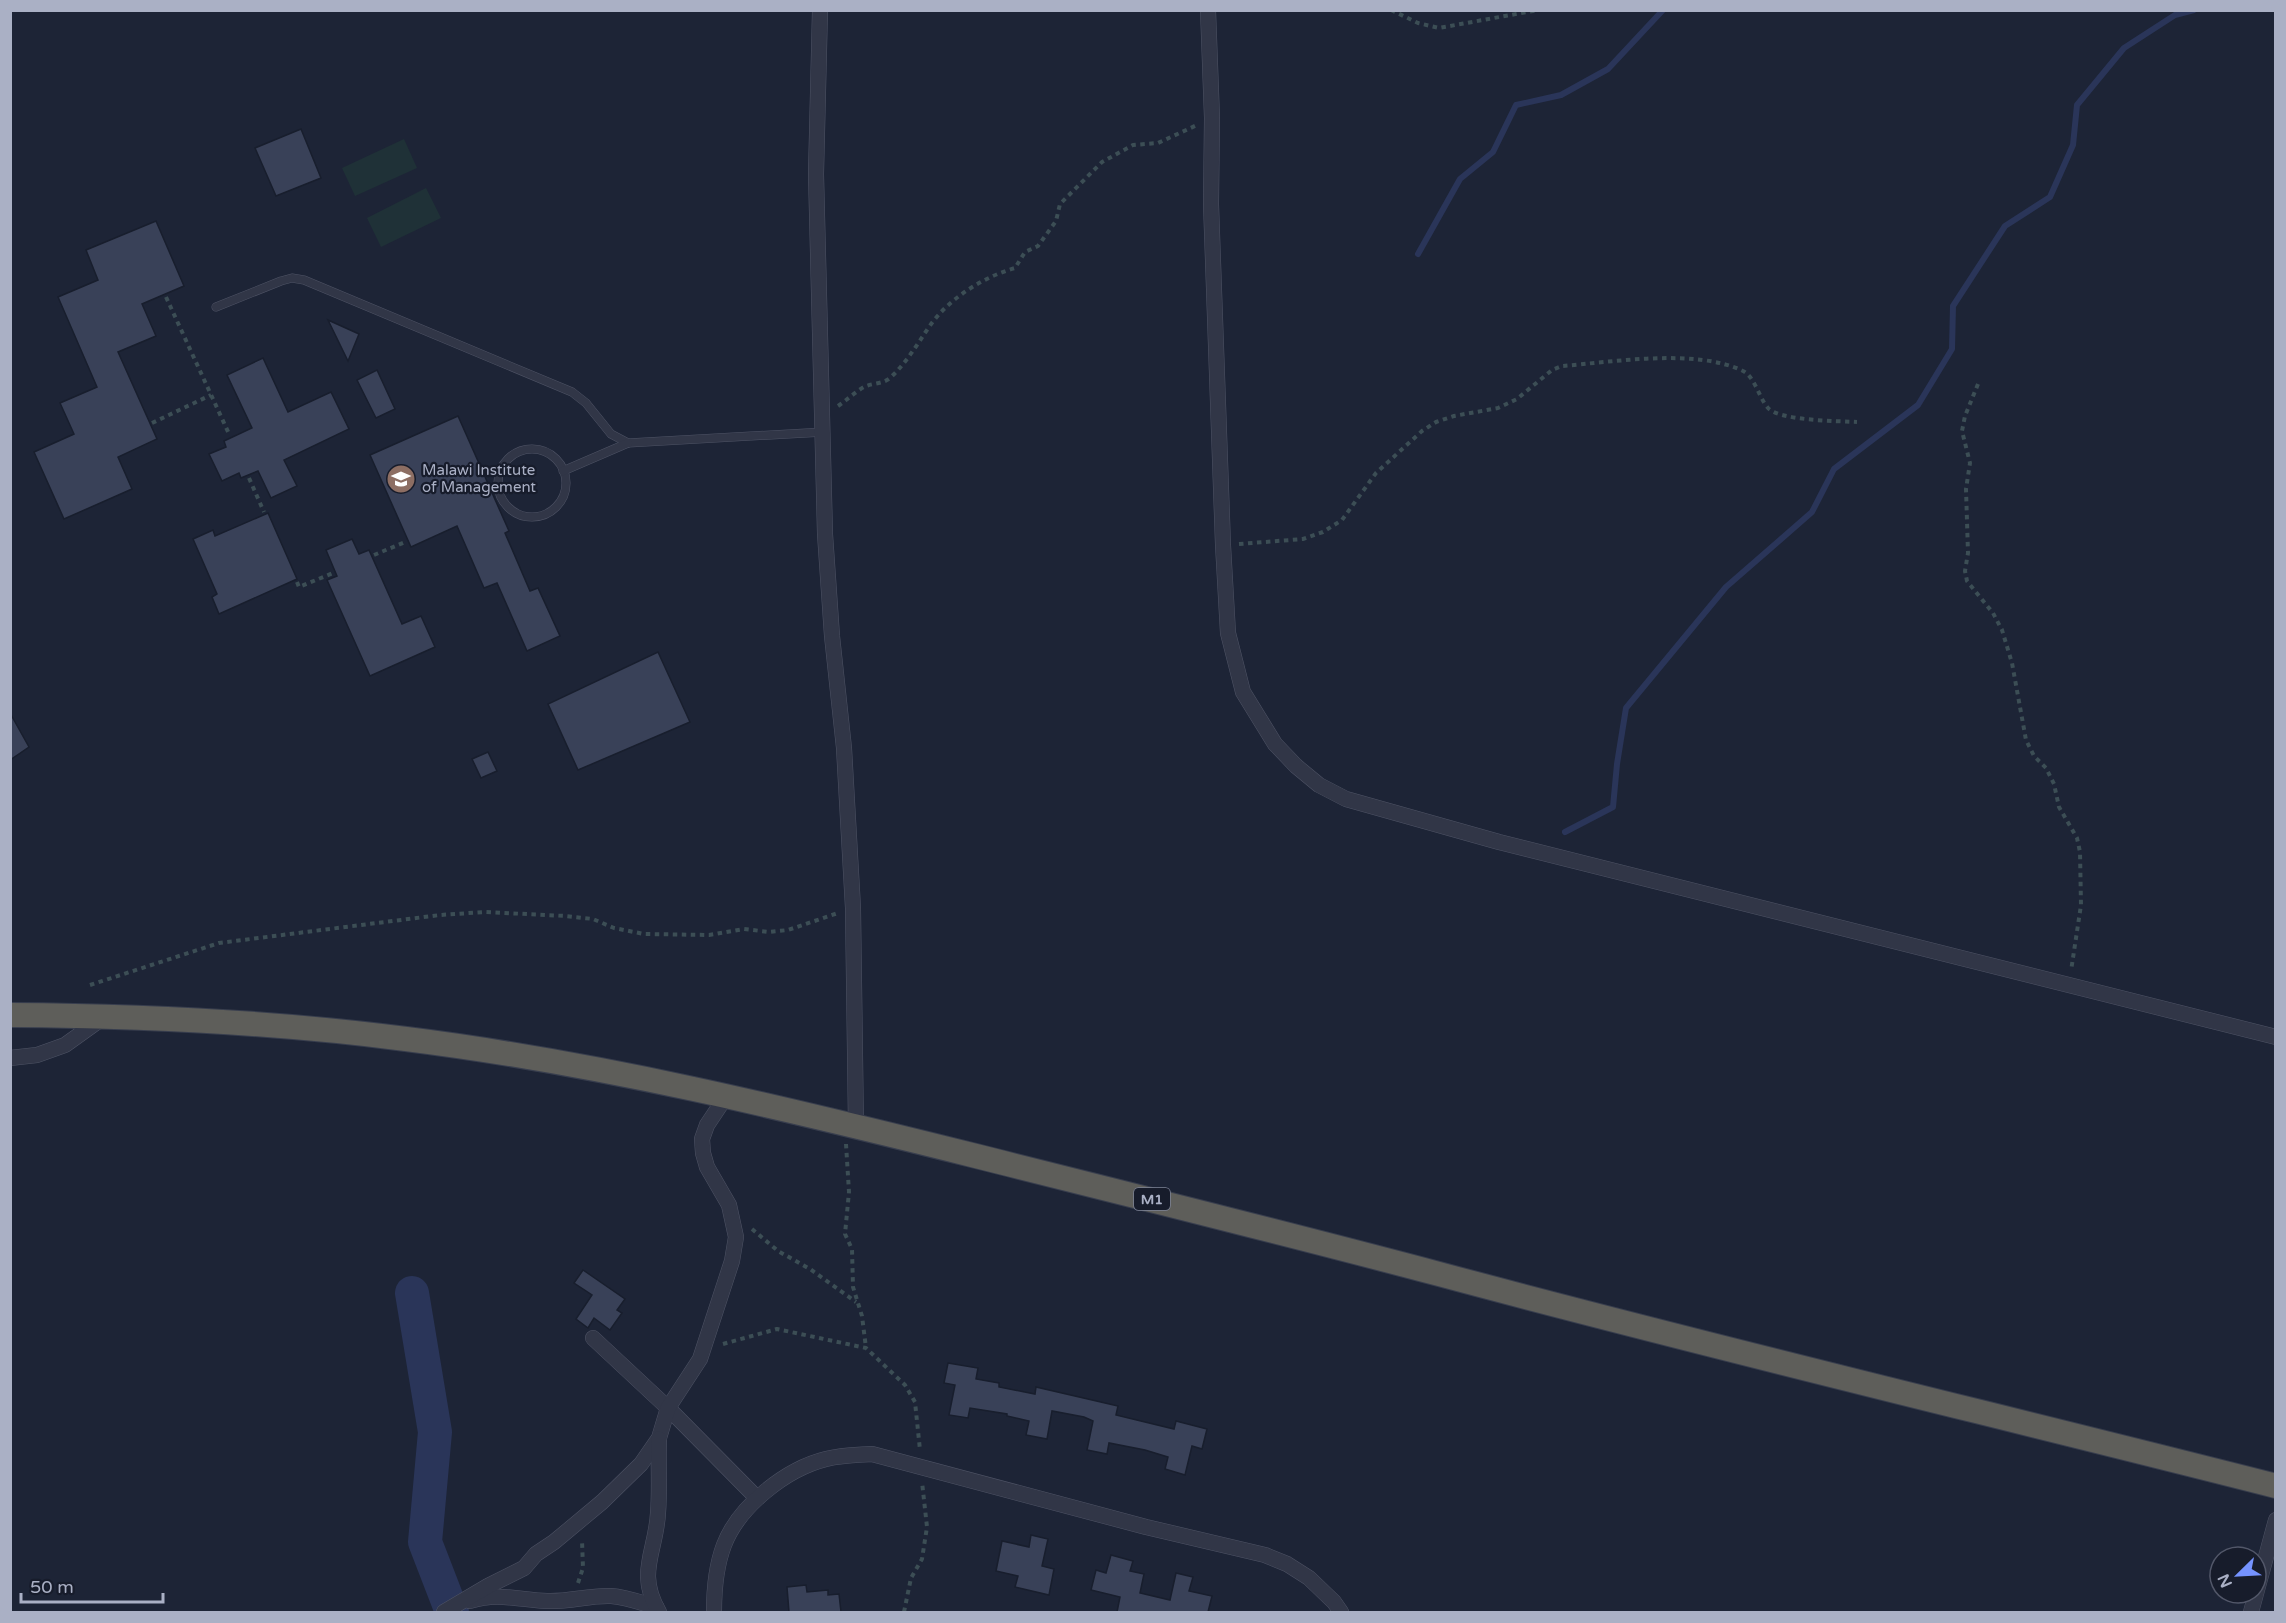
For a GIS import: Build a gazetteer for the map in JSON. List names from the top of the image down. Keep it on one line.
{"streets":{"highway":["M1"]},"places":{"school or university":["Malawi Institute of Management"]},"scale_bar":"50 m","north":"bottom left"}
